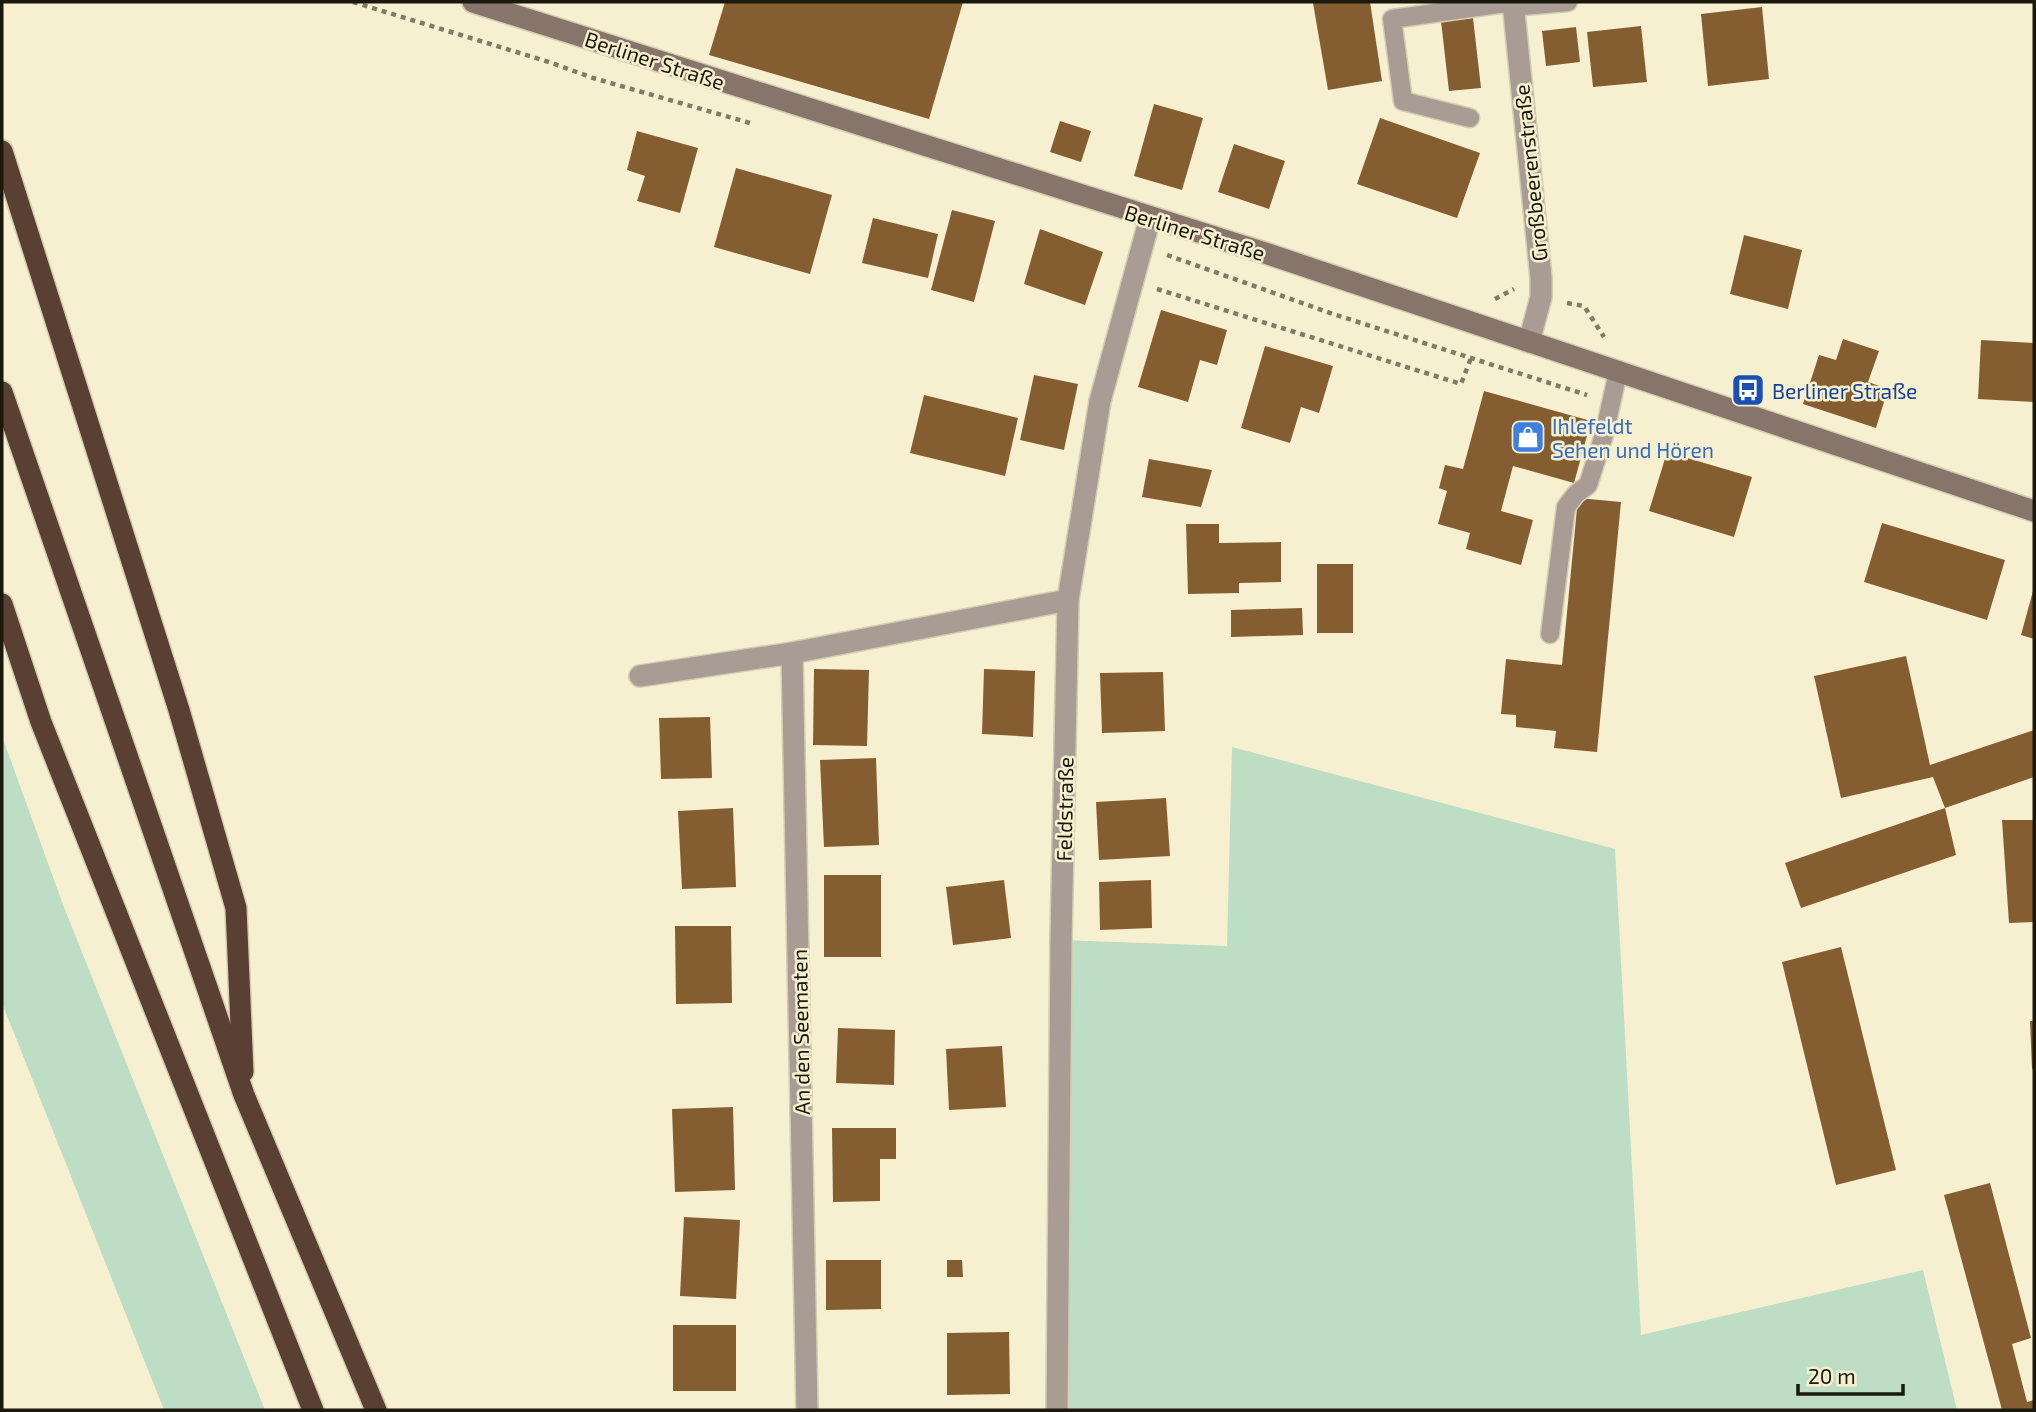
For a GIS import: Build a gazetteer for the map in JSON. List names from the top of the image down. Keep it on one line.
{"streets":{"main road":["Berliner Straße"],"street":["Großbeerenstraße","Feldstraße","An den Seematen"]},"crossings":[["Berliner Straße","Großbeerenstraße"],["Berliner Straße","Feldstraße"]],"places":{"bus stop":["Berliner Straße"],"shop":["Ihlefeldt Sehen und Hören"]},"scale_bar":"20 m"}
